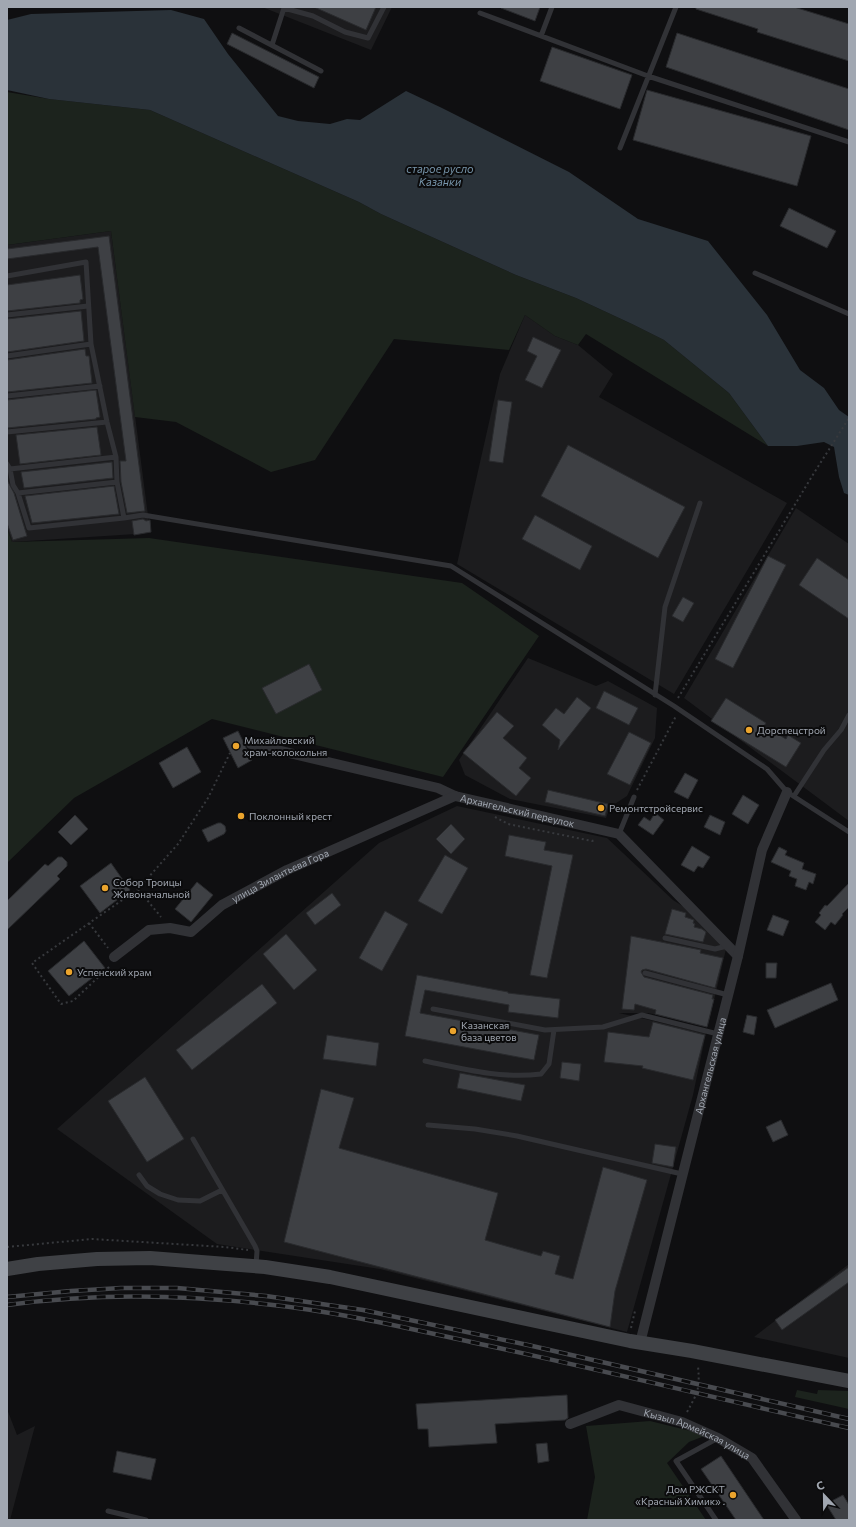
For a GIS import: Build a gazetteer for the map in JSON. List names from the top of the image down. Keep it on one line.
{"streets":{"street":["Архангельский переулок","улица Зилантьева Гора","Архангельская улица","Кызыл Армейская улица"]},"crossings":[["Архангельский переулок","улица Зилантьева Гора"]],"water":["старое русло Казанки"],"places":["Дорспецстрой","Михайловский храм-колокольня","Ремонтстройсервис","Поклонный крест","Собор Троицы Живоначальной","Успенский храм","Казанская база цветов","Дом РЖСКТ «Красный Химик» ."],"north":"top"}
